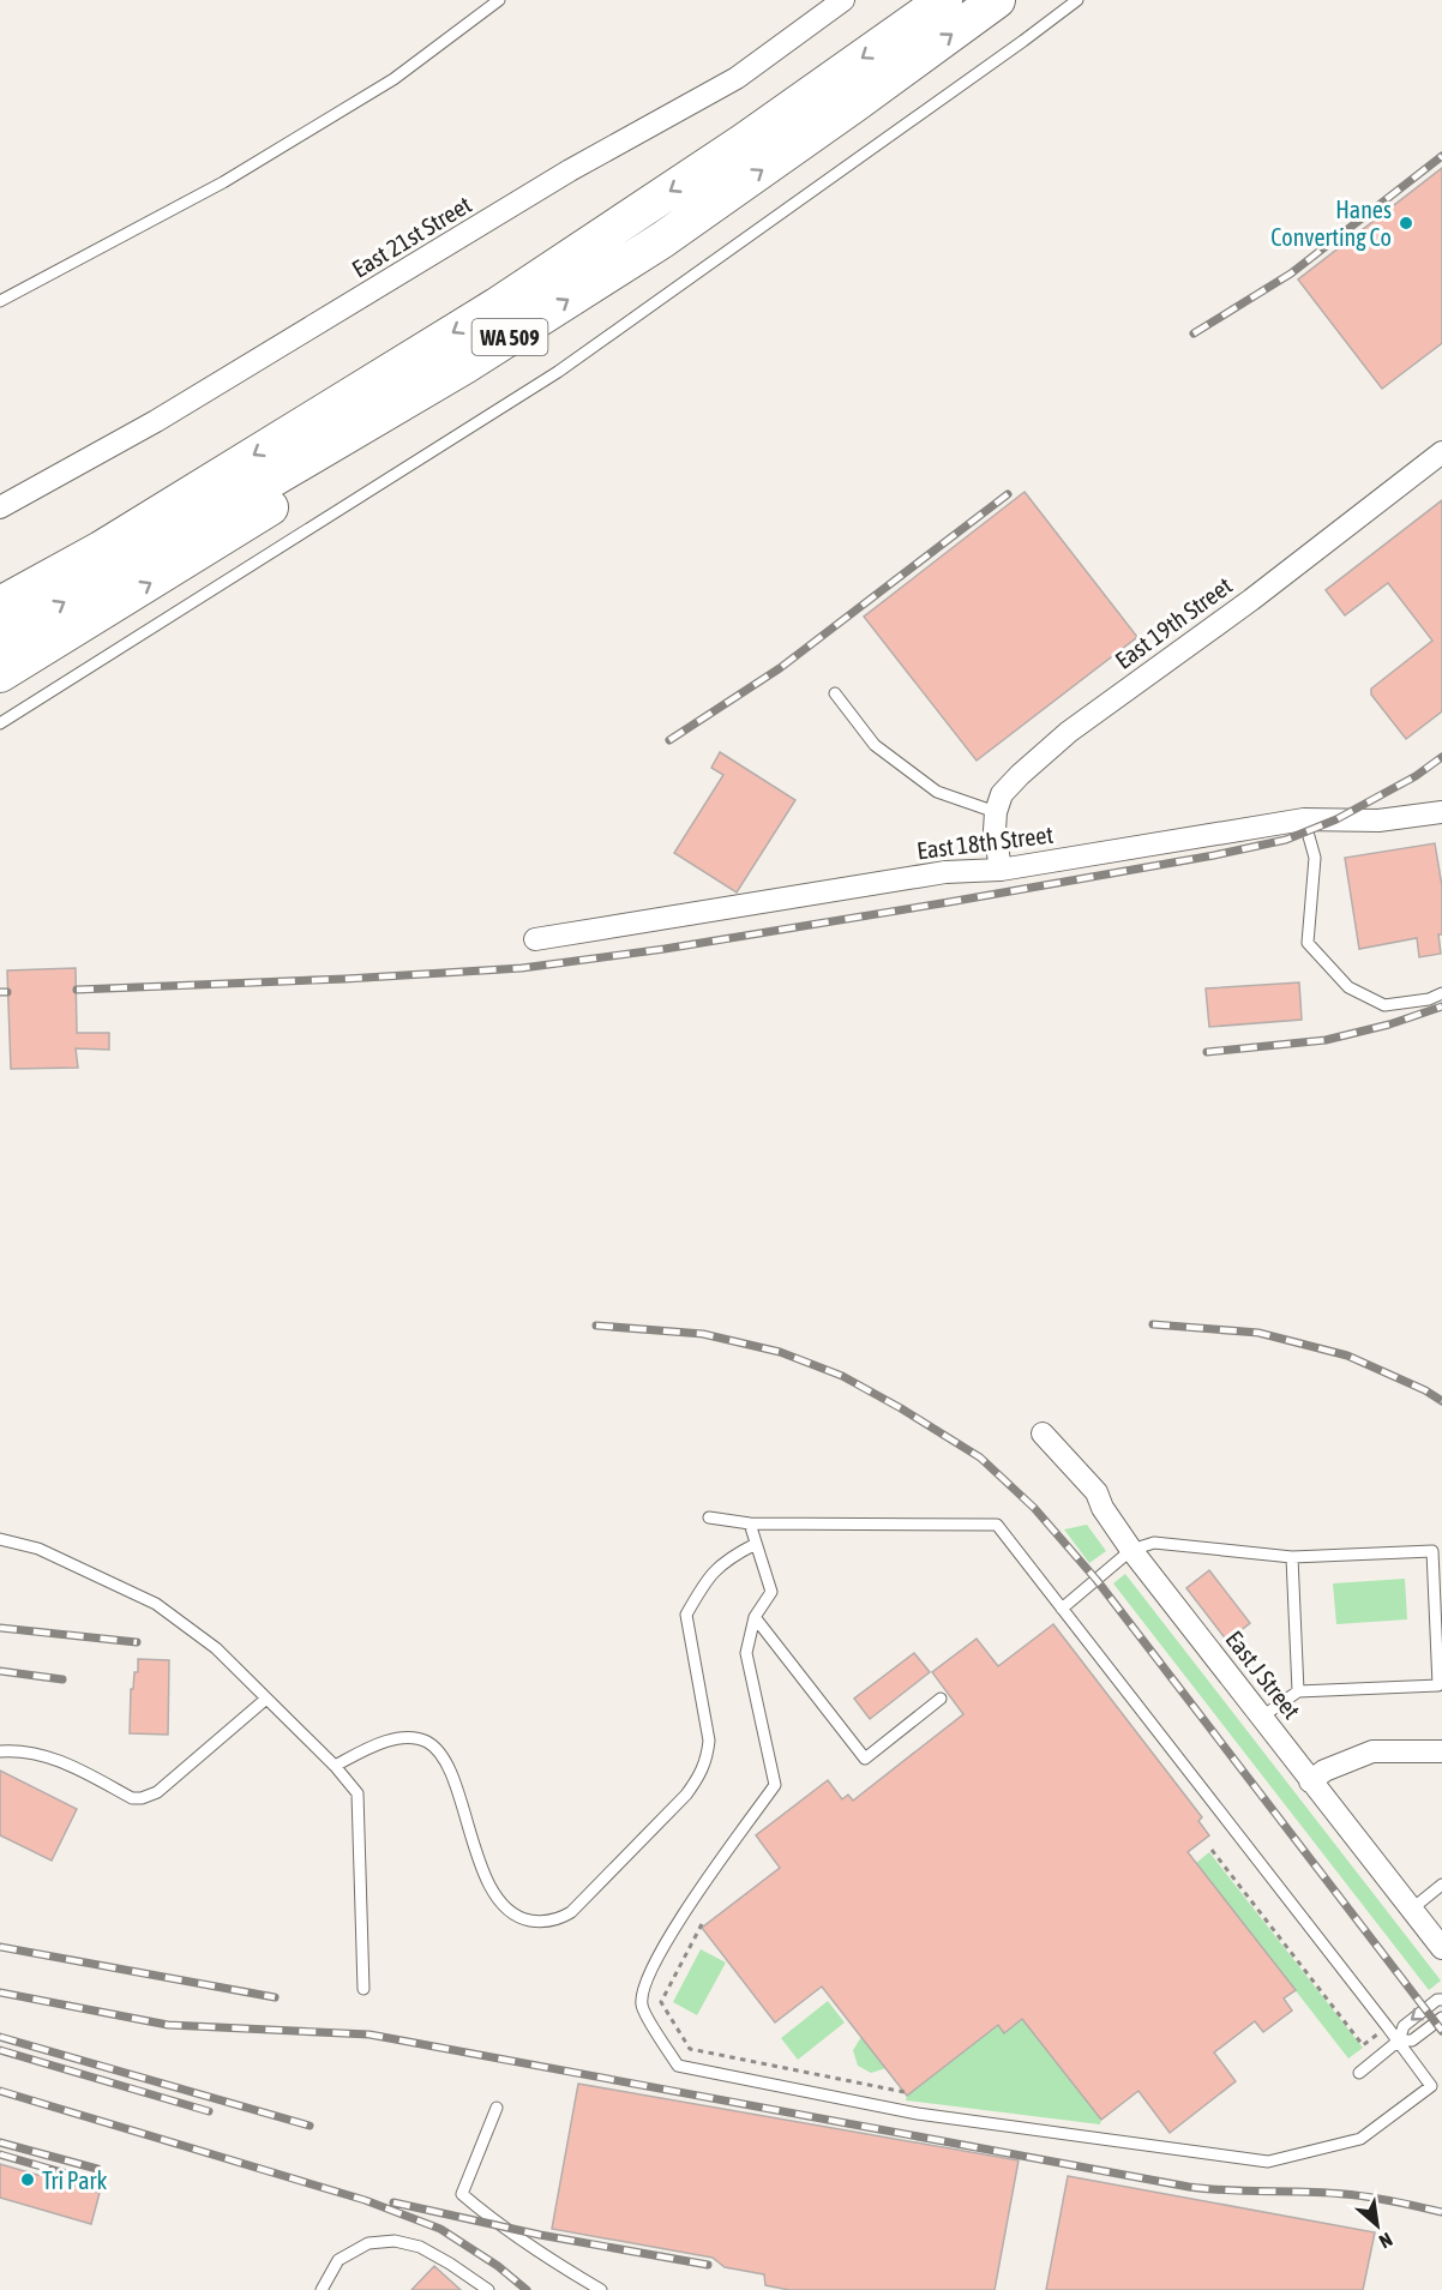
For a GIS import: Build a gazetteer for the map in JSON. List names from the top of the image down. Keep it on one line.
{"streets":{"highway":["WA 509"],"street":["East 21st Street","East 19th Street","East 18th Street","East J Street"]},"places":["Hanes Converting Co","Tri Park"],"north":"bottom right"}
